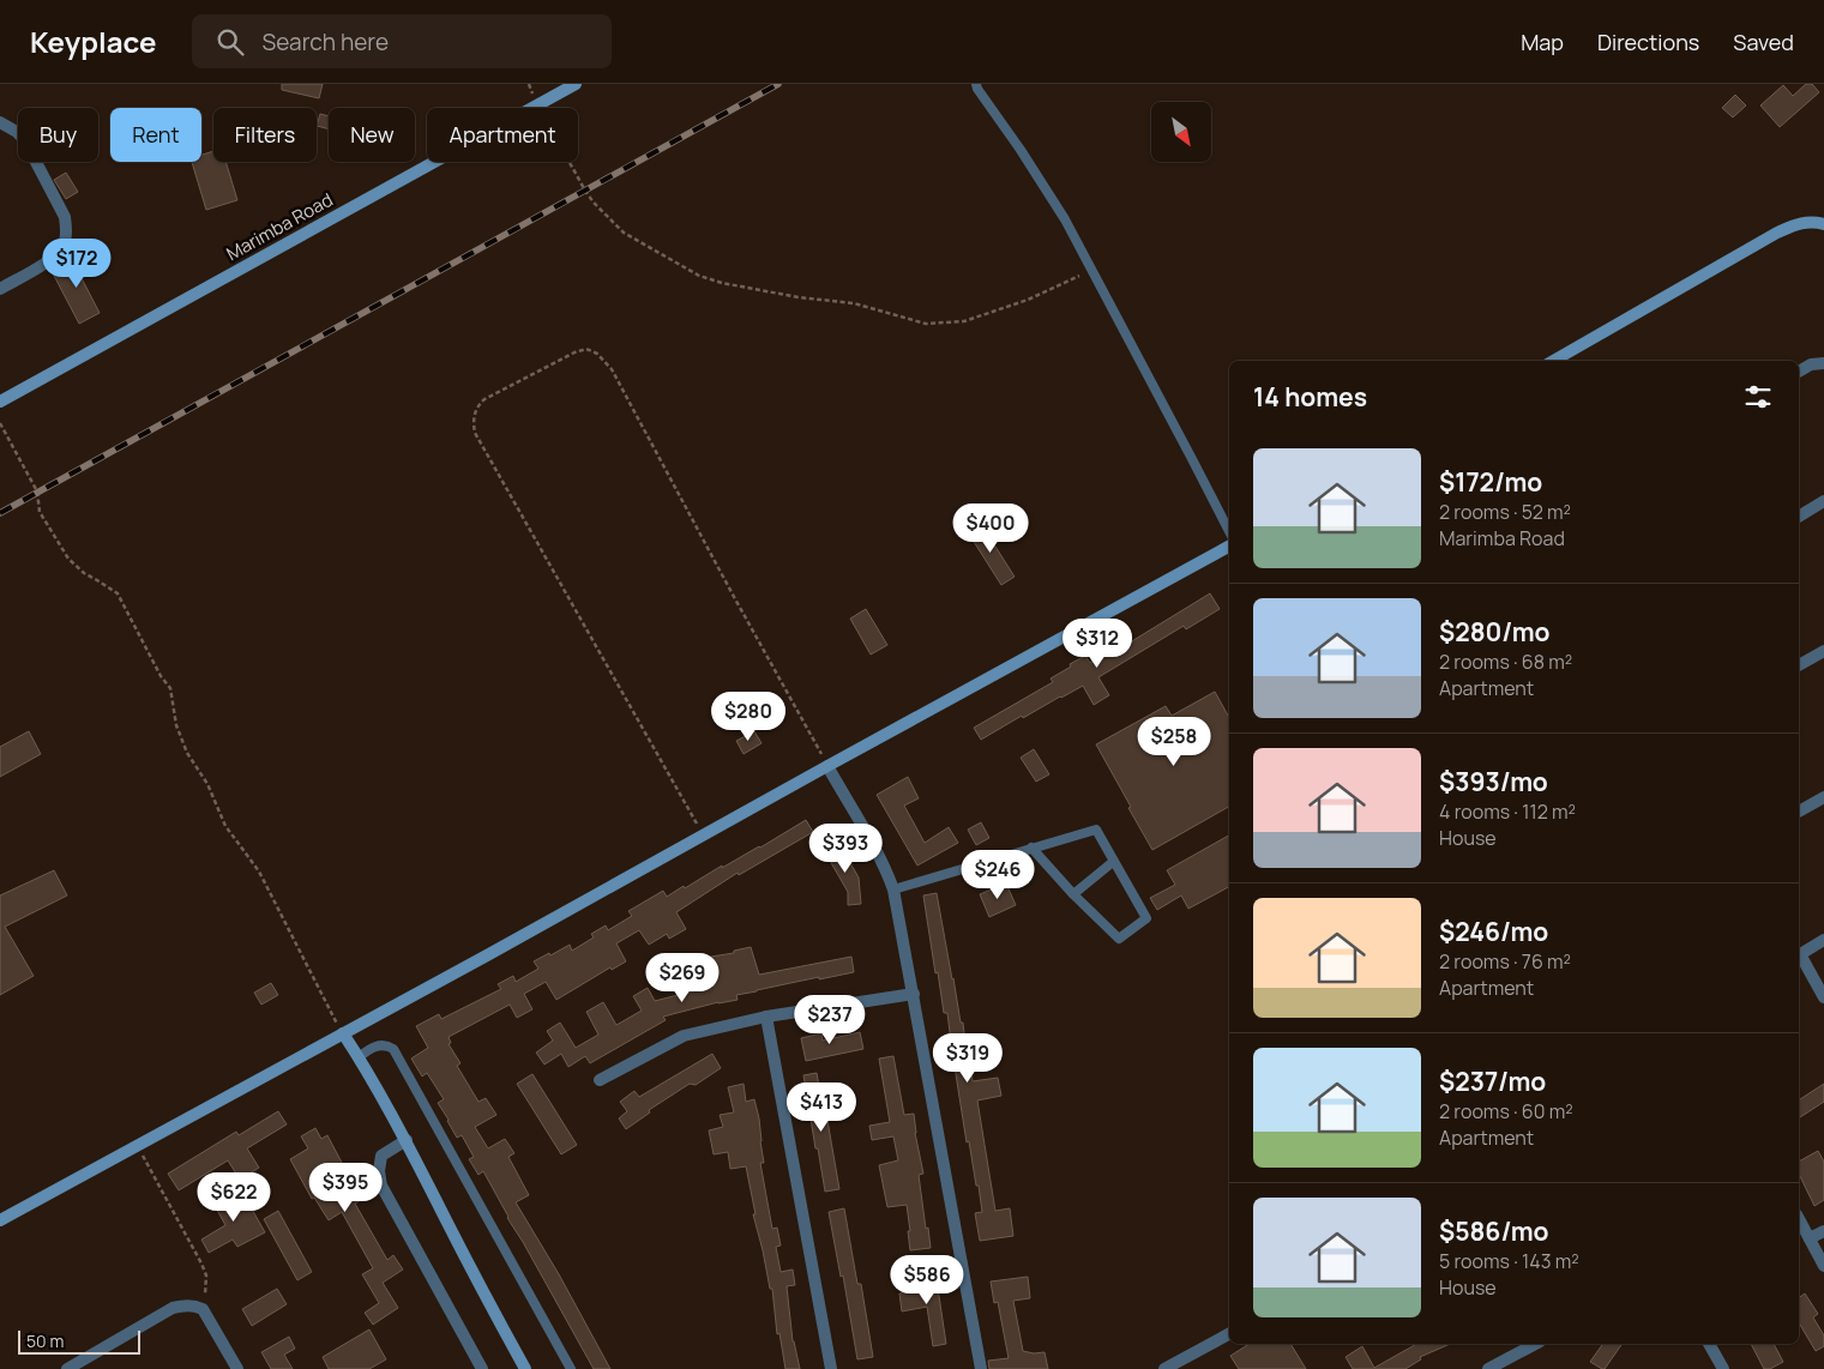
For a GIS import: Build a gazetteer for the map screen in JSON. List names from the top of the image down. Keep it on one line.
{"streets":{"street":["Marimba Road"]},"scale_bar":"50 m","north":"bottom right","page":{"header":"Keyplace","search":"Search here","nav":["Map","Directions","Saved"],"chip":["Buy","Rent","Filters","New","Apartment"],"price":["$172","$400","$312","$280","$258","$393","$246","$269","$237","$319","$413","$395","$622","$586"],"heading":"14 homes","list":[{"name":"$172/mo","note":"2 rooms · 52 m² · Marimba Road"},{"name":"$280/mo","note":"2 rooms · 68 m² · Apartment"},{"name":"$393/mo","note":"4 rooms · 112 m² · House"},{"name":"$246/mo","note":"2 rooms · 76 m² · Apartment"},{"name":"$237/mo","note":"2 rooms · 60 m² · Apartment"},{"name":"$586/mo","note":"5 rooms · 143 m² · House"}],"scale":"50 m"}}
